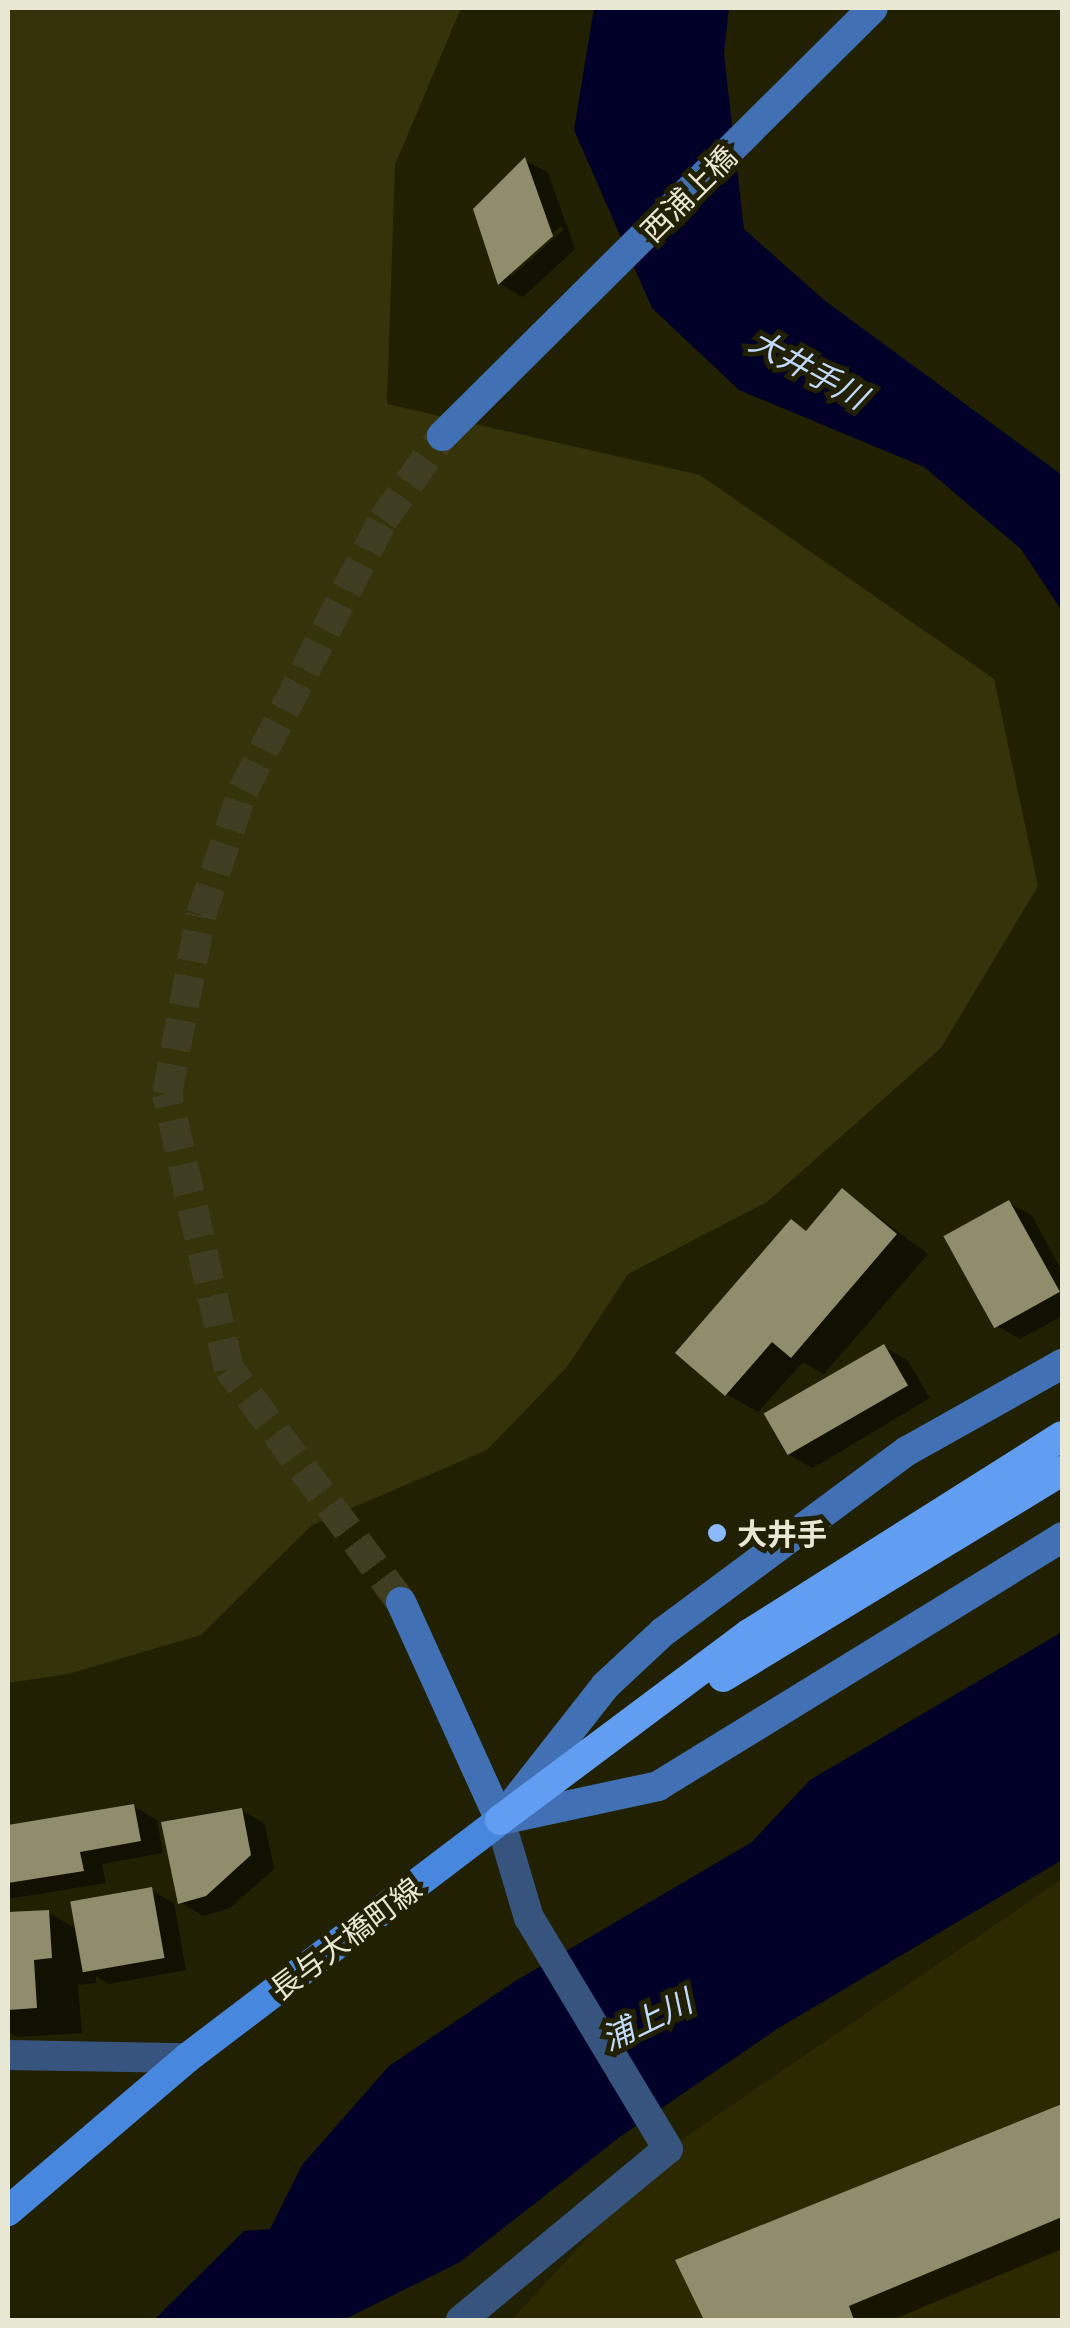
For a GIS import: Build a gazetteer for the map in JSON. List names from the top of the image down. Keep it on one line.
{"streets":{"main road":["長与大橋町線"],"street":["西浦上橋"]},"water":["大井手川","浦上川"],"places":["大井手"]}
